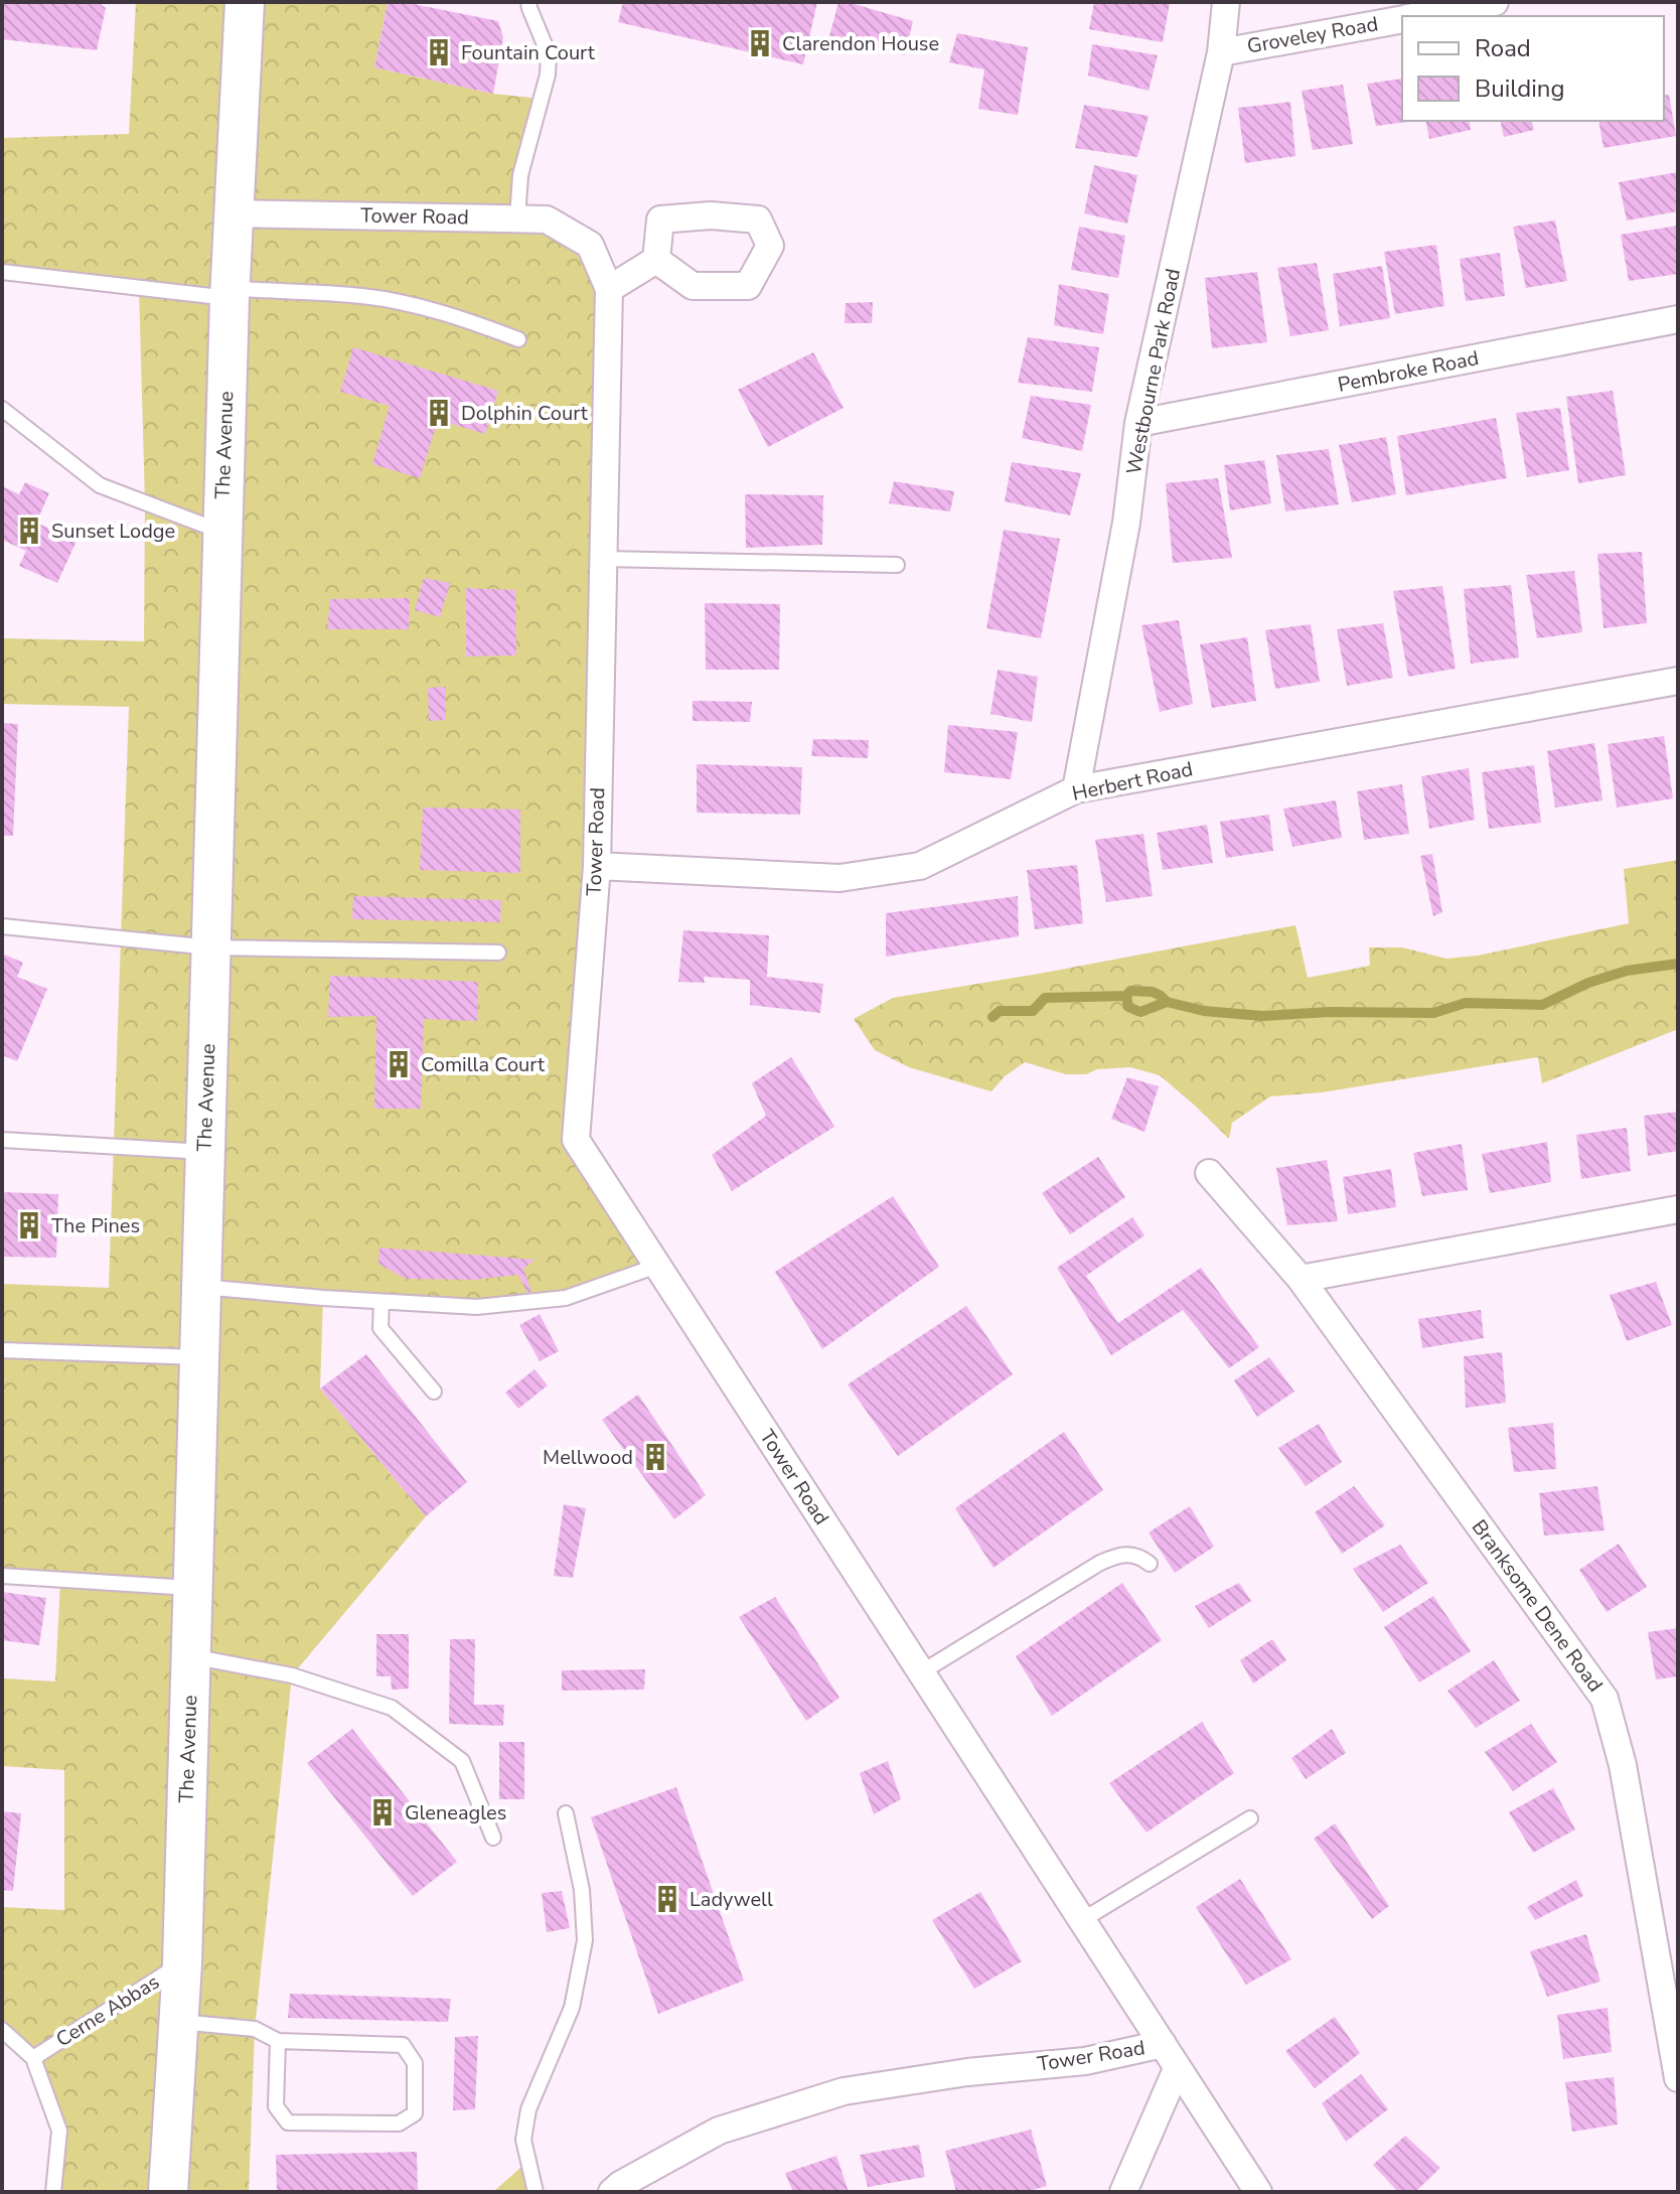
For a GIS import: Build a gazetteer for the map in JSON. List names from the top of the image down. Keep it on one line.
{"streets":{"main road":["The Avenue"],"street":["Groveley Road","Tower Road","Westbourne Park Road","Pembroke Road","Herbert Road","Branksome Dene Road"],"lane":["Cerne Abbas"]},"crossings":[["Groveley Road","Westbourne Park Road"],["Tower Road","The Avenue"],["Tower Road","Herbert Road"],["Westbourne Park Road","Pembroke Road"],["Westbourne Park Road","Herbert Road"],["The Avenue","Cerne Abbas"]],"places":{"building":["Clarendon House","Fountain Court","Dolphin Court","Sunset Lodge","Comilla Court","The Pines","Mellwood","Gleneagles","Ladywell"]},"legend":["Road","Building"]}
